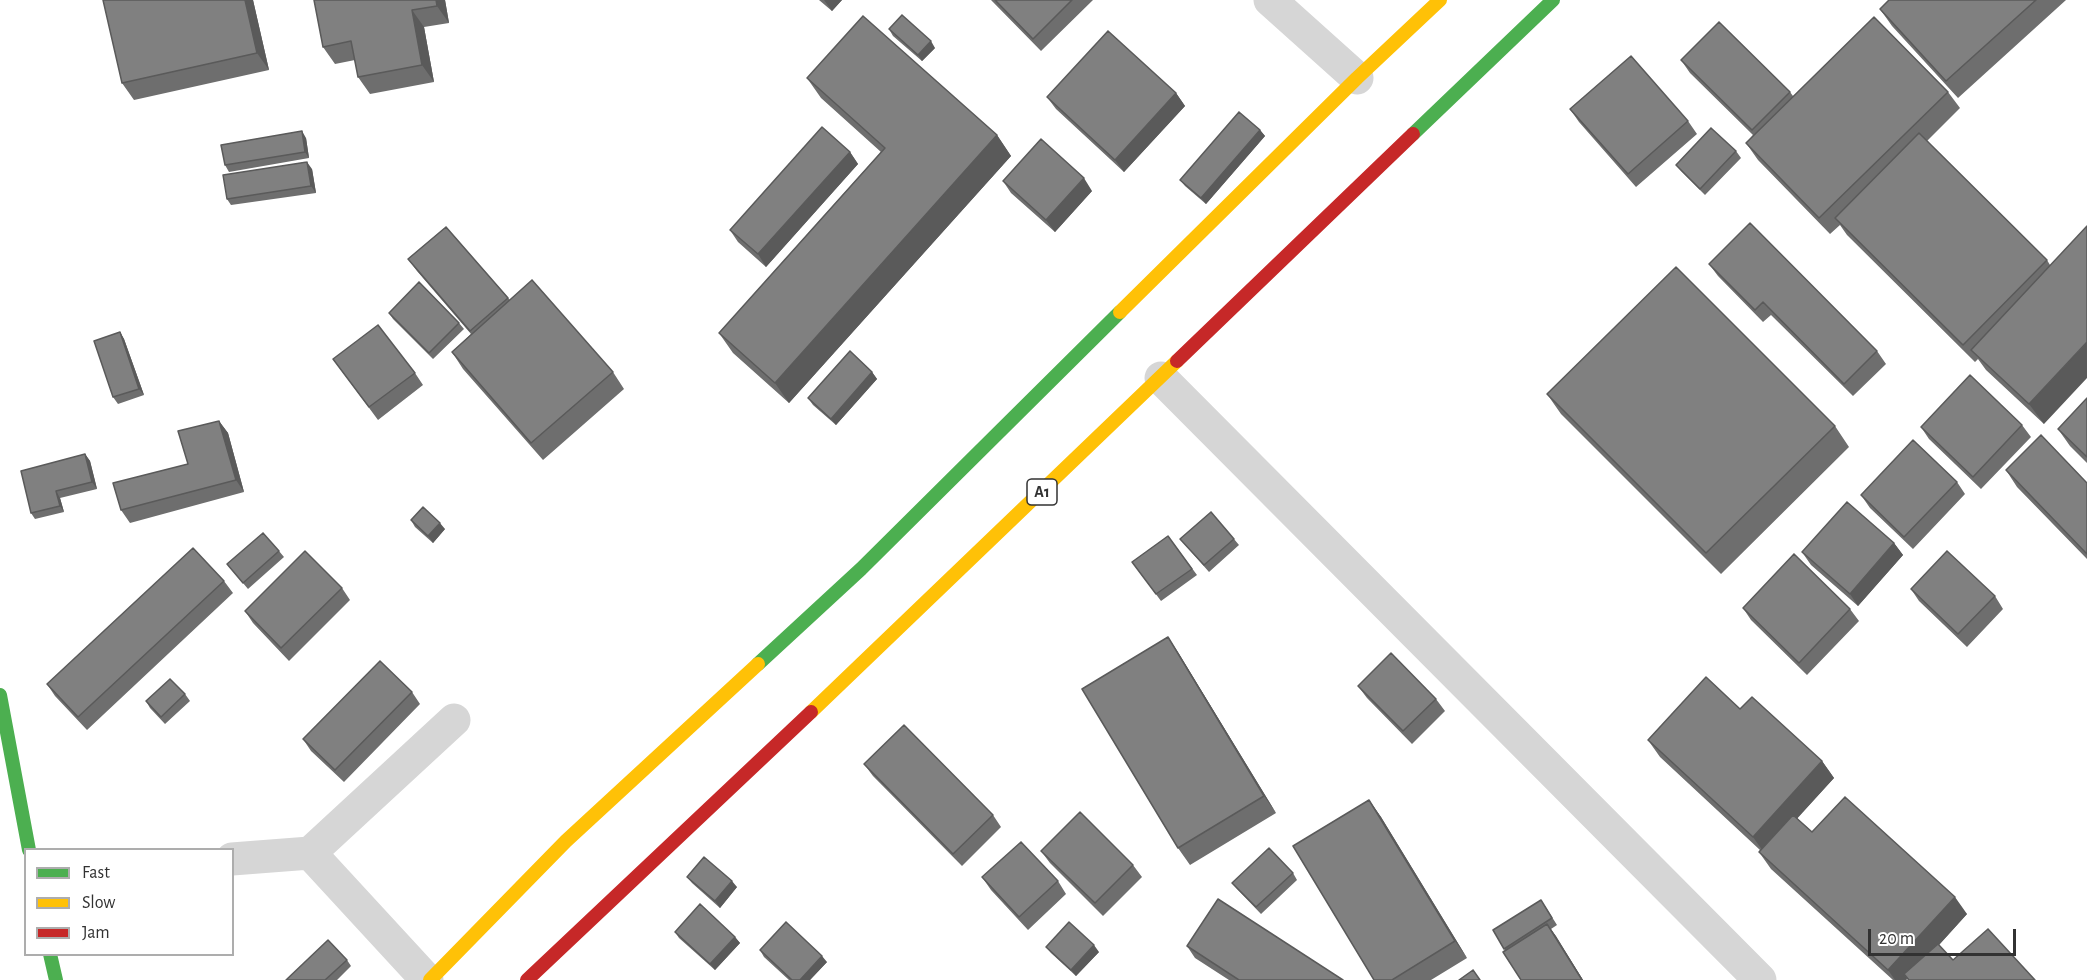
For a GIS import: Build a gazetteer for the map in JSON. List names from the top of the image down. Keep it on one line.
{"streets":{"main road":["A1"]},"legend":["Fast","Slow","Jam"],"scale_bar":"20 m"}
